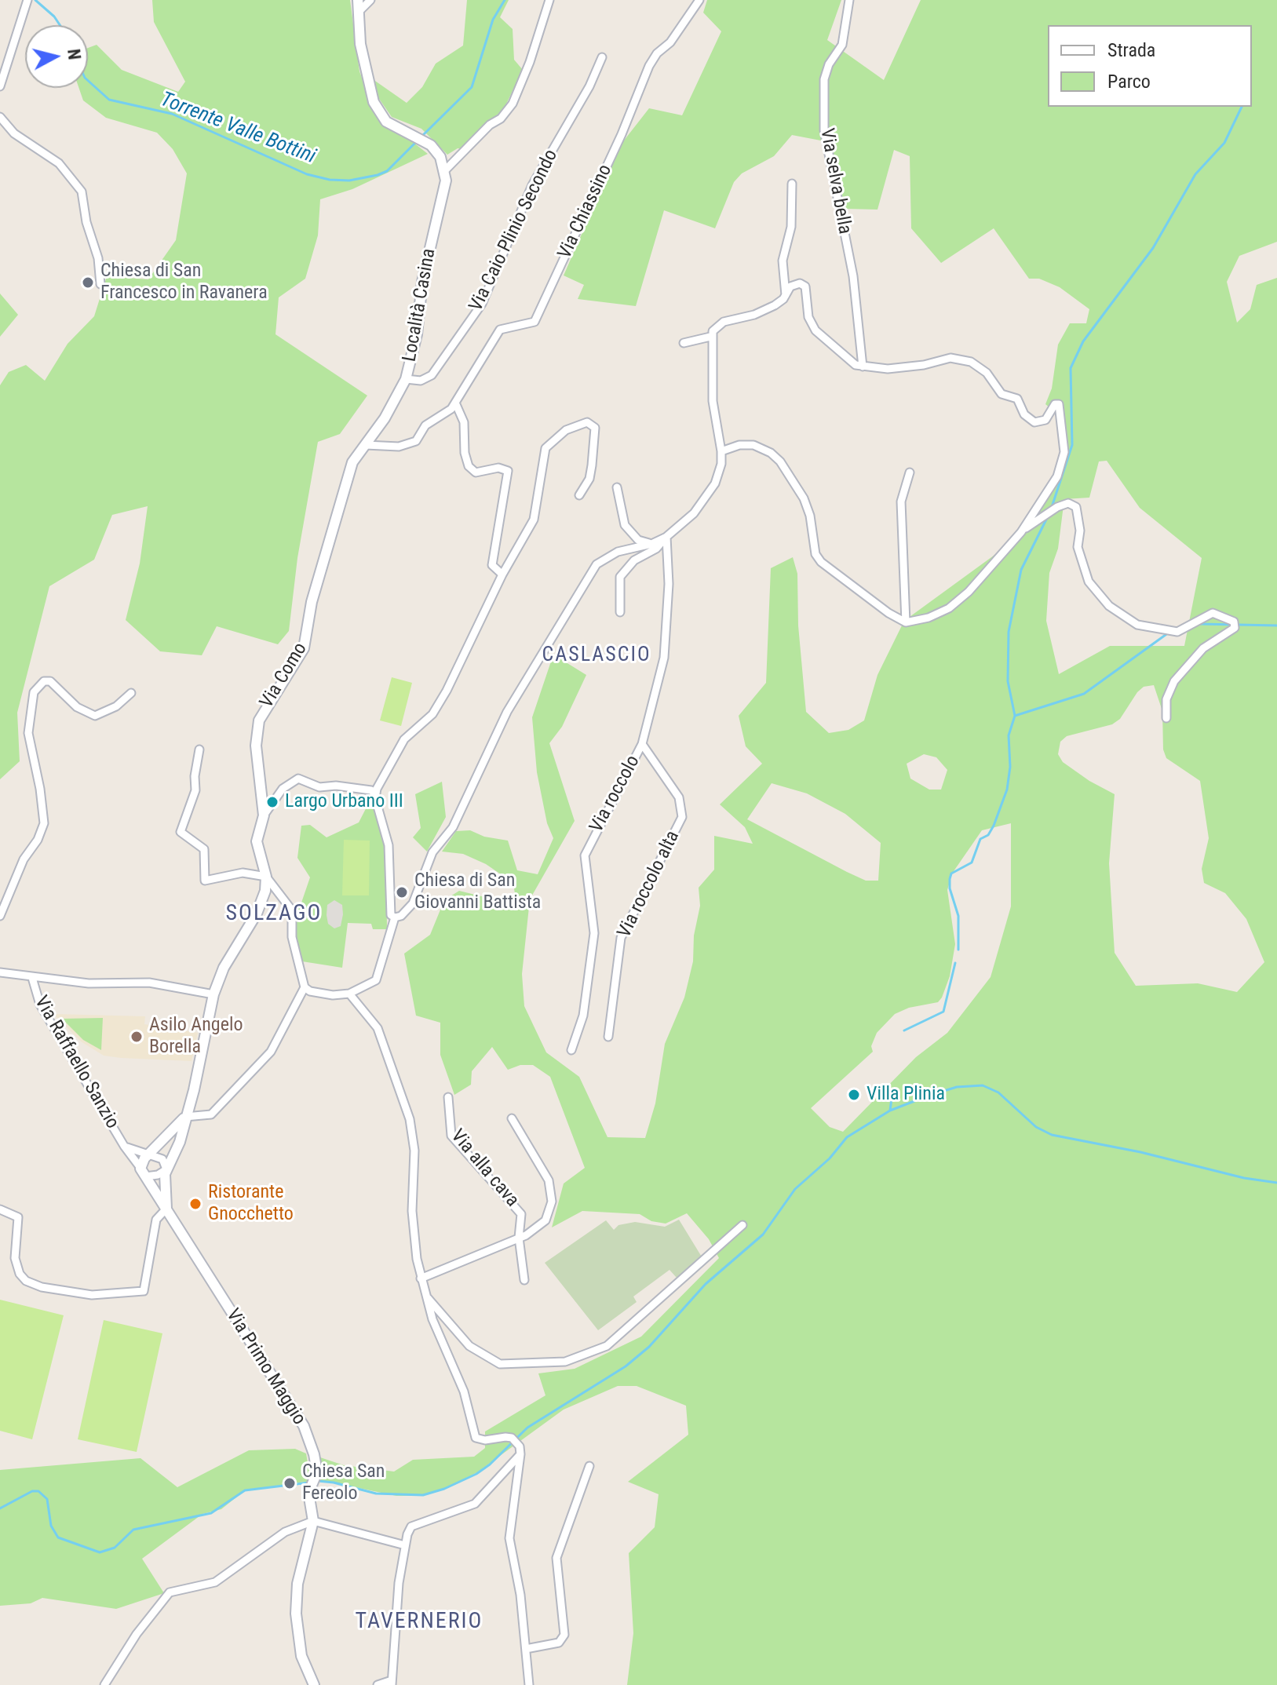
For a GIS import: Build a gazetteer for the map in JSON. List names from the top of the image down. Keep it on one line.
{"streets":{"street":["Via selva bella","Via Chiassino","Via Caio Plinio Secondo","Località Casina","Via Como","Via roccolo","Via roccolo alta","Via Raffaello Sanzio","Via alla cava","Via Primo Maggio"]},"crossings":[["Via Caio Plinio Secondo","Località Casina"],["Località Casina","Via Como"],["Via roccolo","Via roccolo alta"],["Via Raffaello Sanzio","Via Primo Maggio"]],"districts":["CASLASCIO","SOLZAGO","TAVERNERIO"],"water":["Torrente Valle Bottini"],"places":["Chiesa di San Francesco in Ravanera","Largo Urbano III","Chiesa di San Giovanni Battista","Asilo Angelo Borella","Villa Plinia","Ristorante Gnocchetto","Chiesa San Fereolo"],"legend":["Strada","Parco"],"north":"right"}
